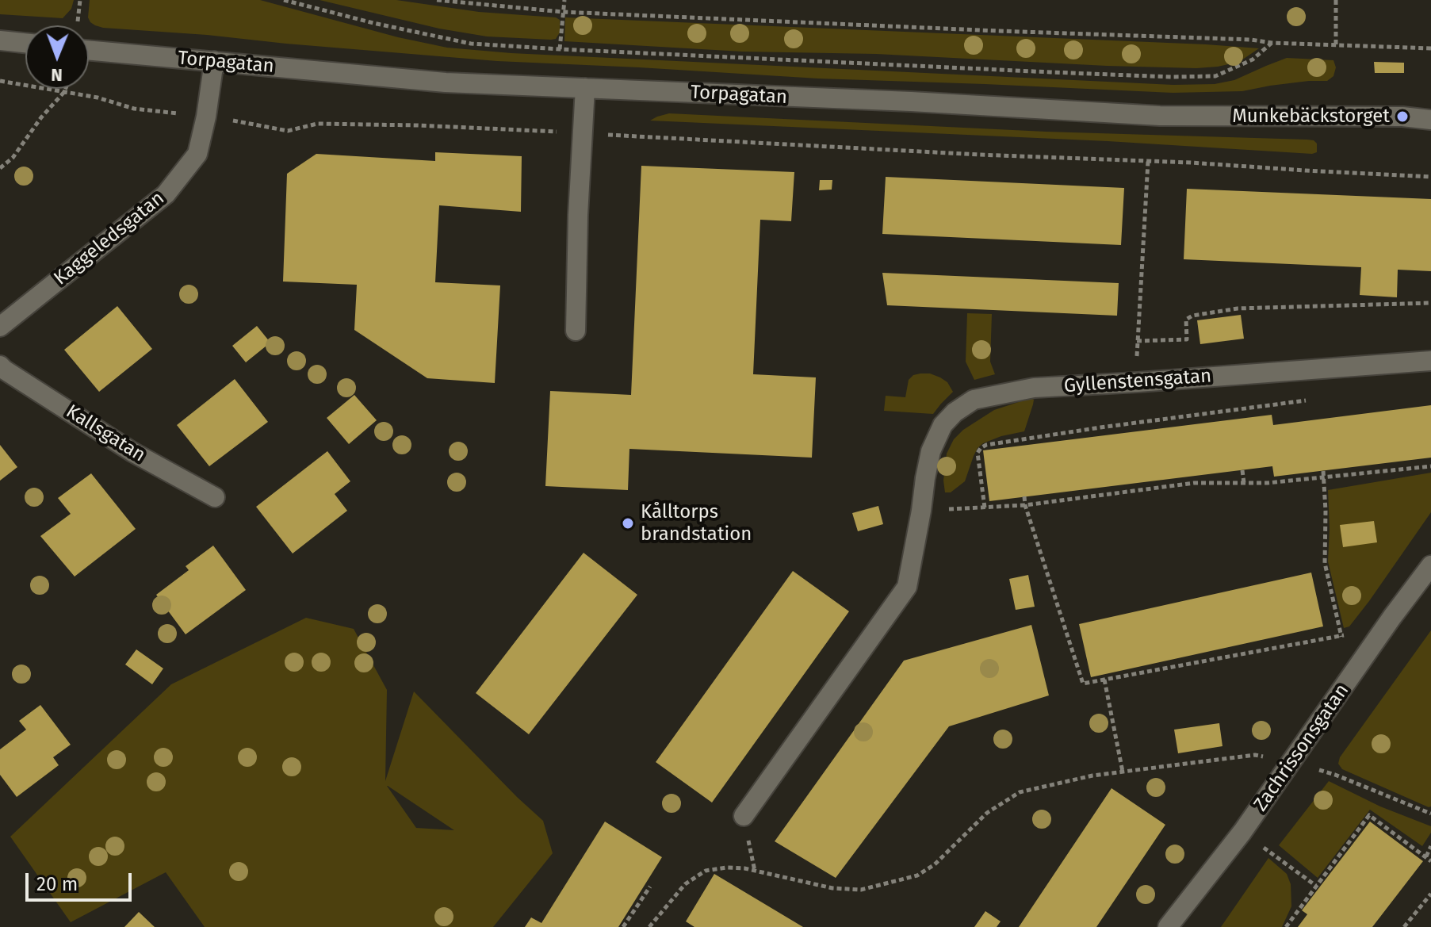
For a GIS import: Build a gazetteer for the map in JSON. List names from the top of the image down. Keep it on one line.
{"streets":{"street":["Torpagatan","Kaggeledsgatan","Gyllenstensgatan","Kallsgatan","Zachrissonsgatan"]},"crossings":[["Torpagatan","Kaggeledsgatan"]],"places":["Munkebäckstorget","Kålltorps brandstation"],"scale_bar":"20 m","north":"bottom"}
